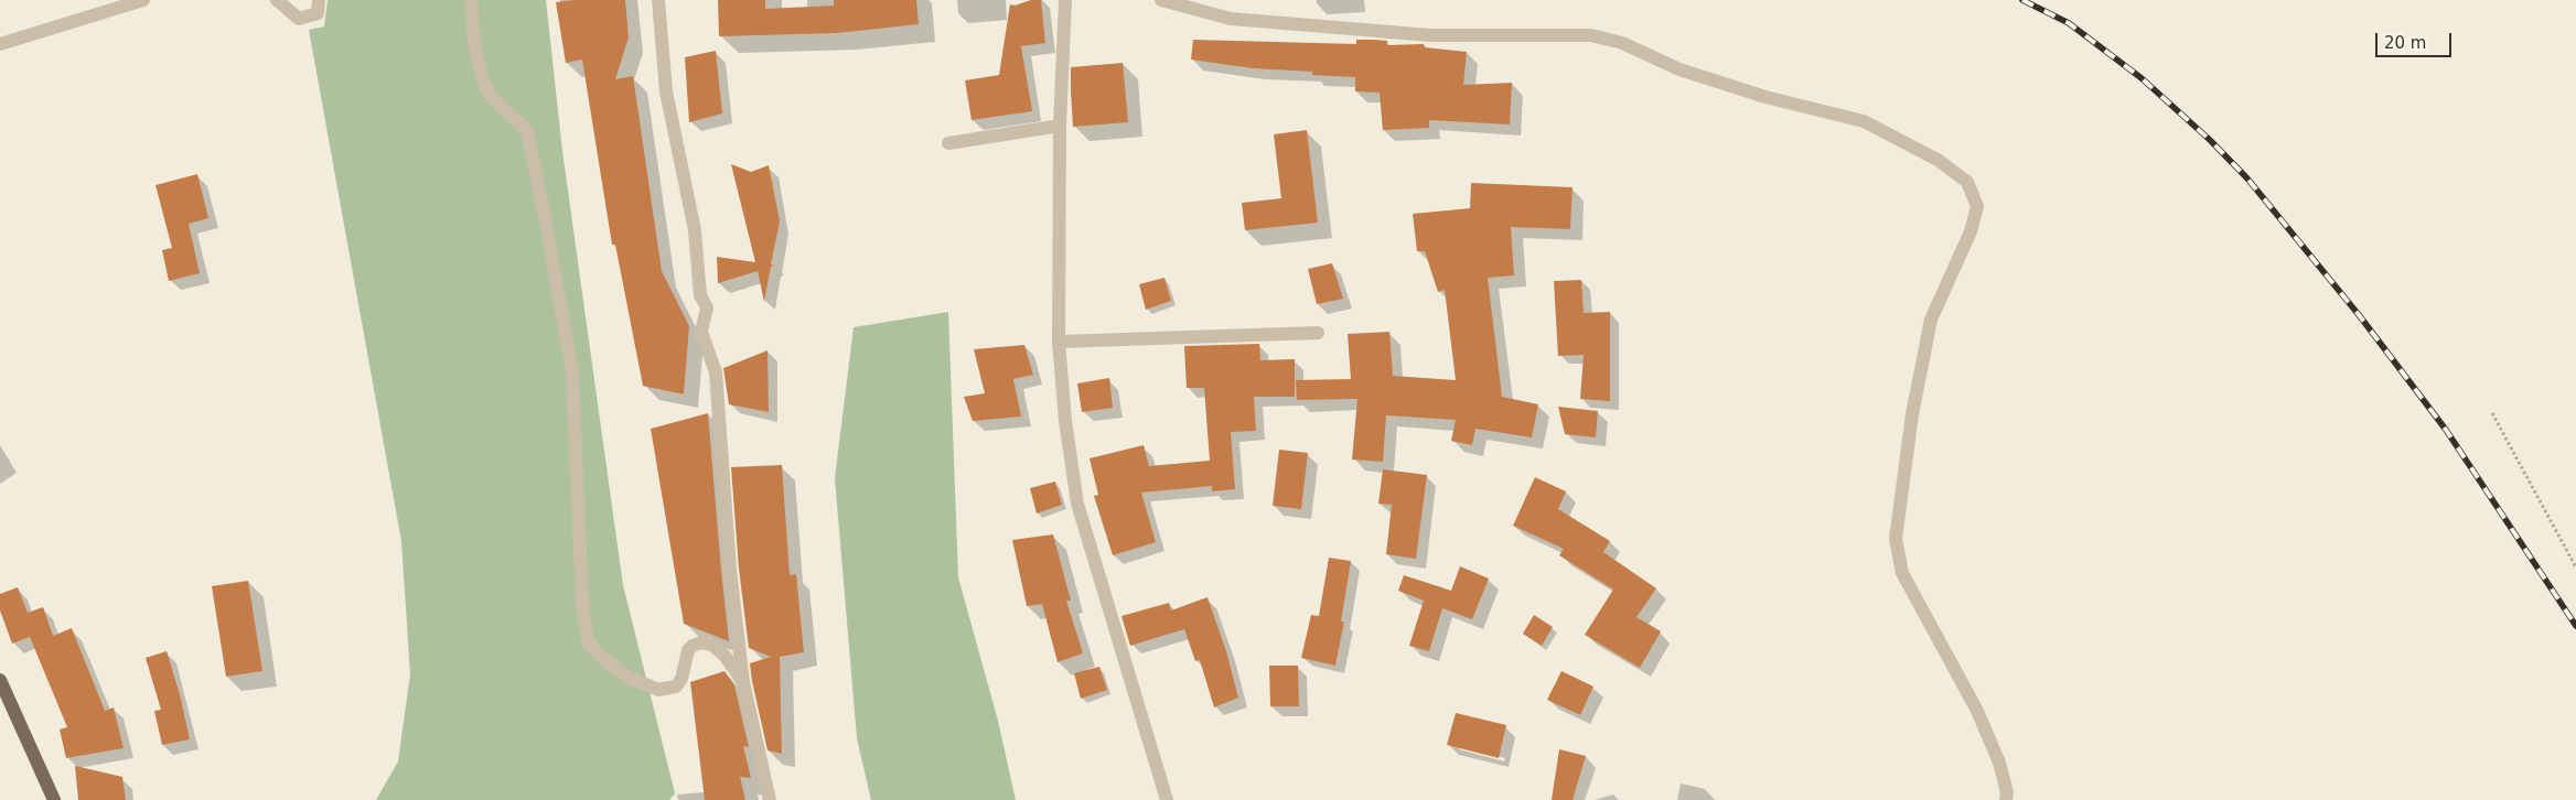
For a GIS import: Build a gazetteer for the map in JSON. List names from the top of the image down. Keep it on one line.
{"scale_bar":"20 m"}
